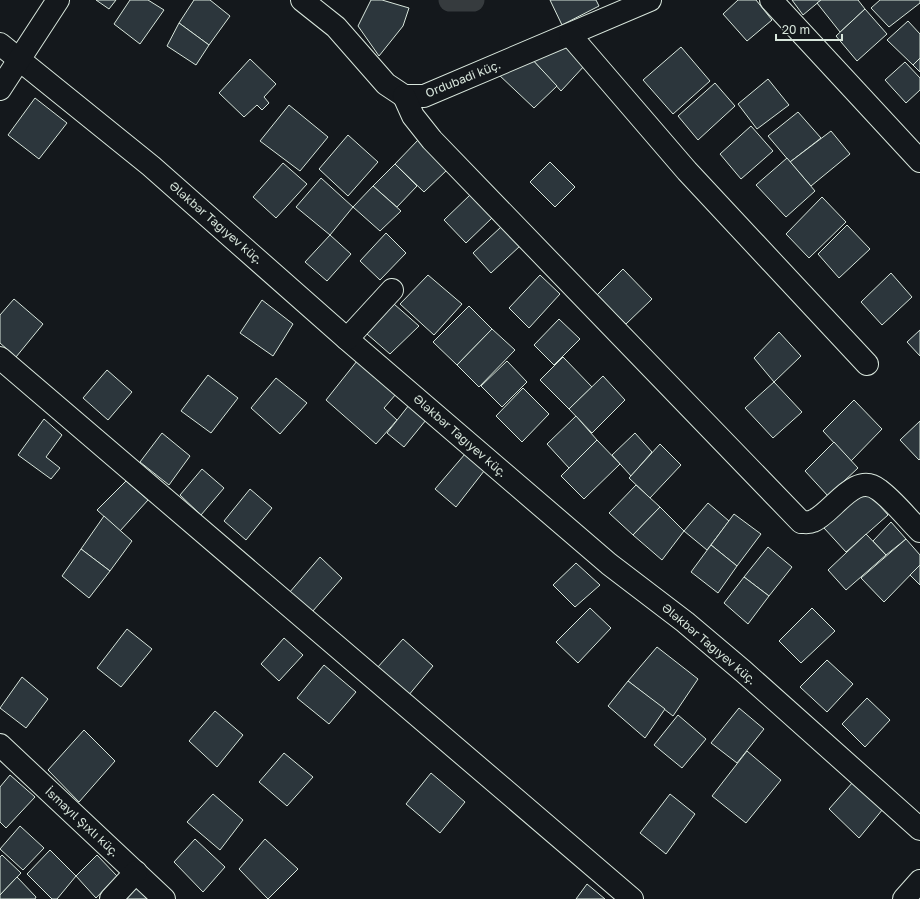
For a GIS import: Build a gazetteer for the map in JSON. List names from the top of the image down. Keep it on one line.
{"streets":{"street":["Ordubadi küç.","Ələkbər Tağıyev küç.","İsmayıl Şıxlı küç."]},"scale_bar":"20 m"}
